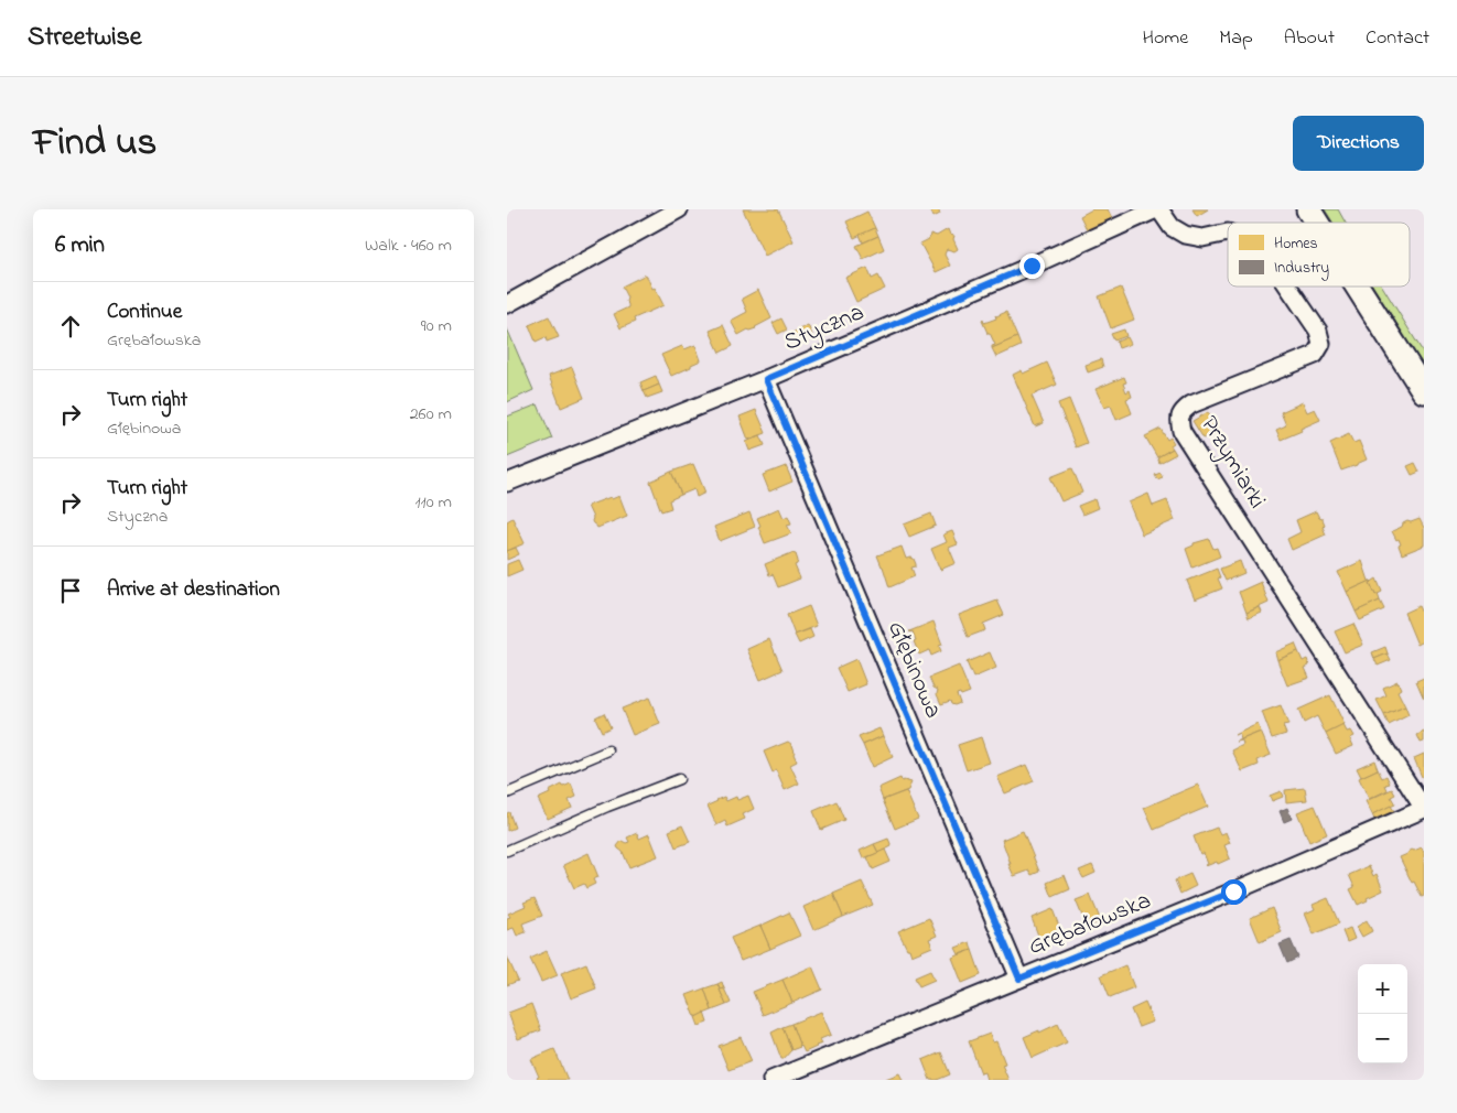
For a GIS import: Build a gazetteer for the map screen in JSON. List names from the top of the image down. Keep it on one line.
{"streets":{"street":["Styczna","Przymiarki","Głębinowa","Grębałowska"]},"crossings":[["Styczna","Przymiarki"],["Styczna","Głębinowa"],["Przymiarki","Grębałowska"],["Głębinowa","Grębałowska"]],"legend":["Homes","Industry"],"page":{"header":"Streetwise","nav":["Home","Map","About","Contact"],"title":"Find us","buttons":"Directions","heading":["6 min","Walk · 460 m"],"list":[["Continue","Grębałowska","90 m"],["Turn right","Głębinowa","260 m"],["Turn right","Styczna","110 m"],"Arrive at destination"],"map_buttons":["+","−"]}}
